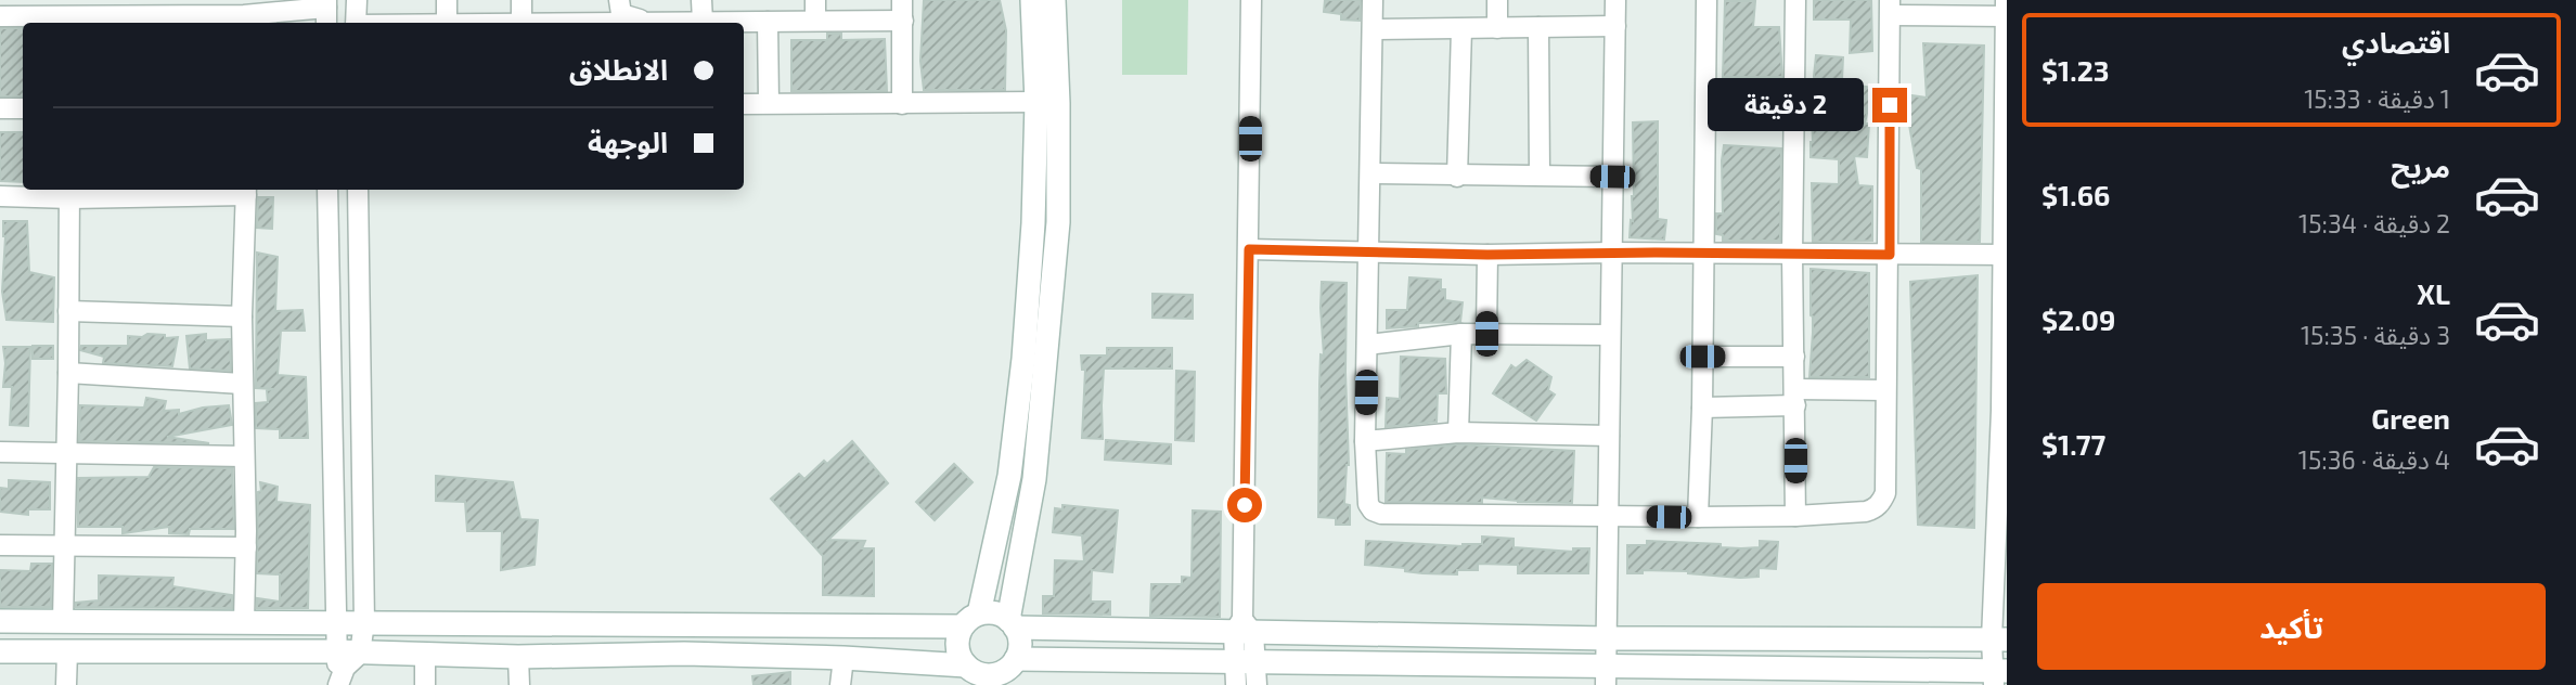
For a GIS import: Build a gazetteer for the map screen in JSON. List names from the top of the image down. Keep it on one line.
{"page":{"list":[{"name":"اقتصادي","note":"1 دقيقة · 15:33","value":"$1.23"},{"name":"مريح","note":"2 دقيقة · 15:34","value":"$1.66"},{"name":"XL","note":"3 دقيقة · 15:35","value":"$2.09"},{"name":"Green","note":"4 دقيقة · 15:36","value":"$1.77"}],"banner":["الانطلاق","الوجهة"],"bubble":"2 دقيقة","buttons":"تأكيد"}}
